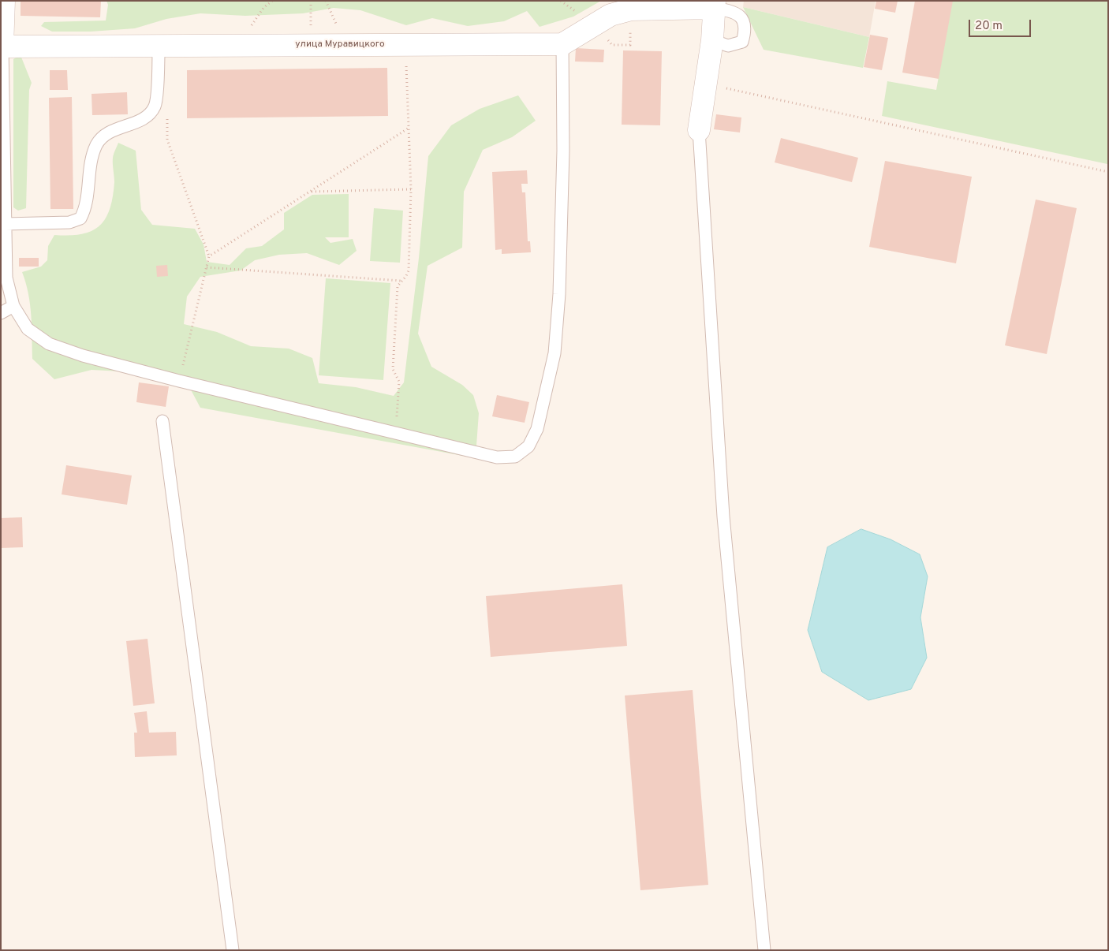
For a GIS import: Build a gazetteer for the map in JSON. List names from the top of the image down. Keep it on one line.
{"streets":{"street":["улица Муравицкого"]},"scale_bar":"20 m"}
